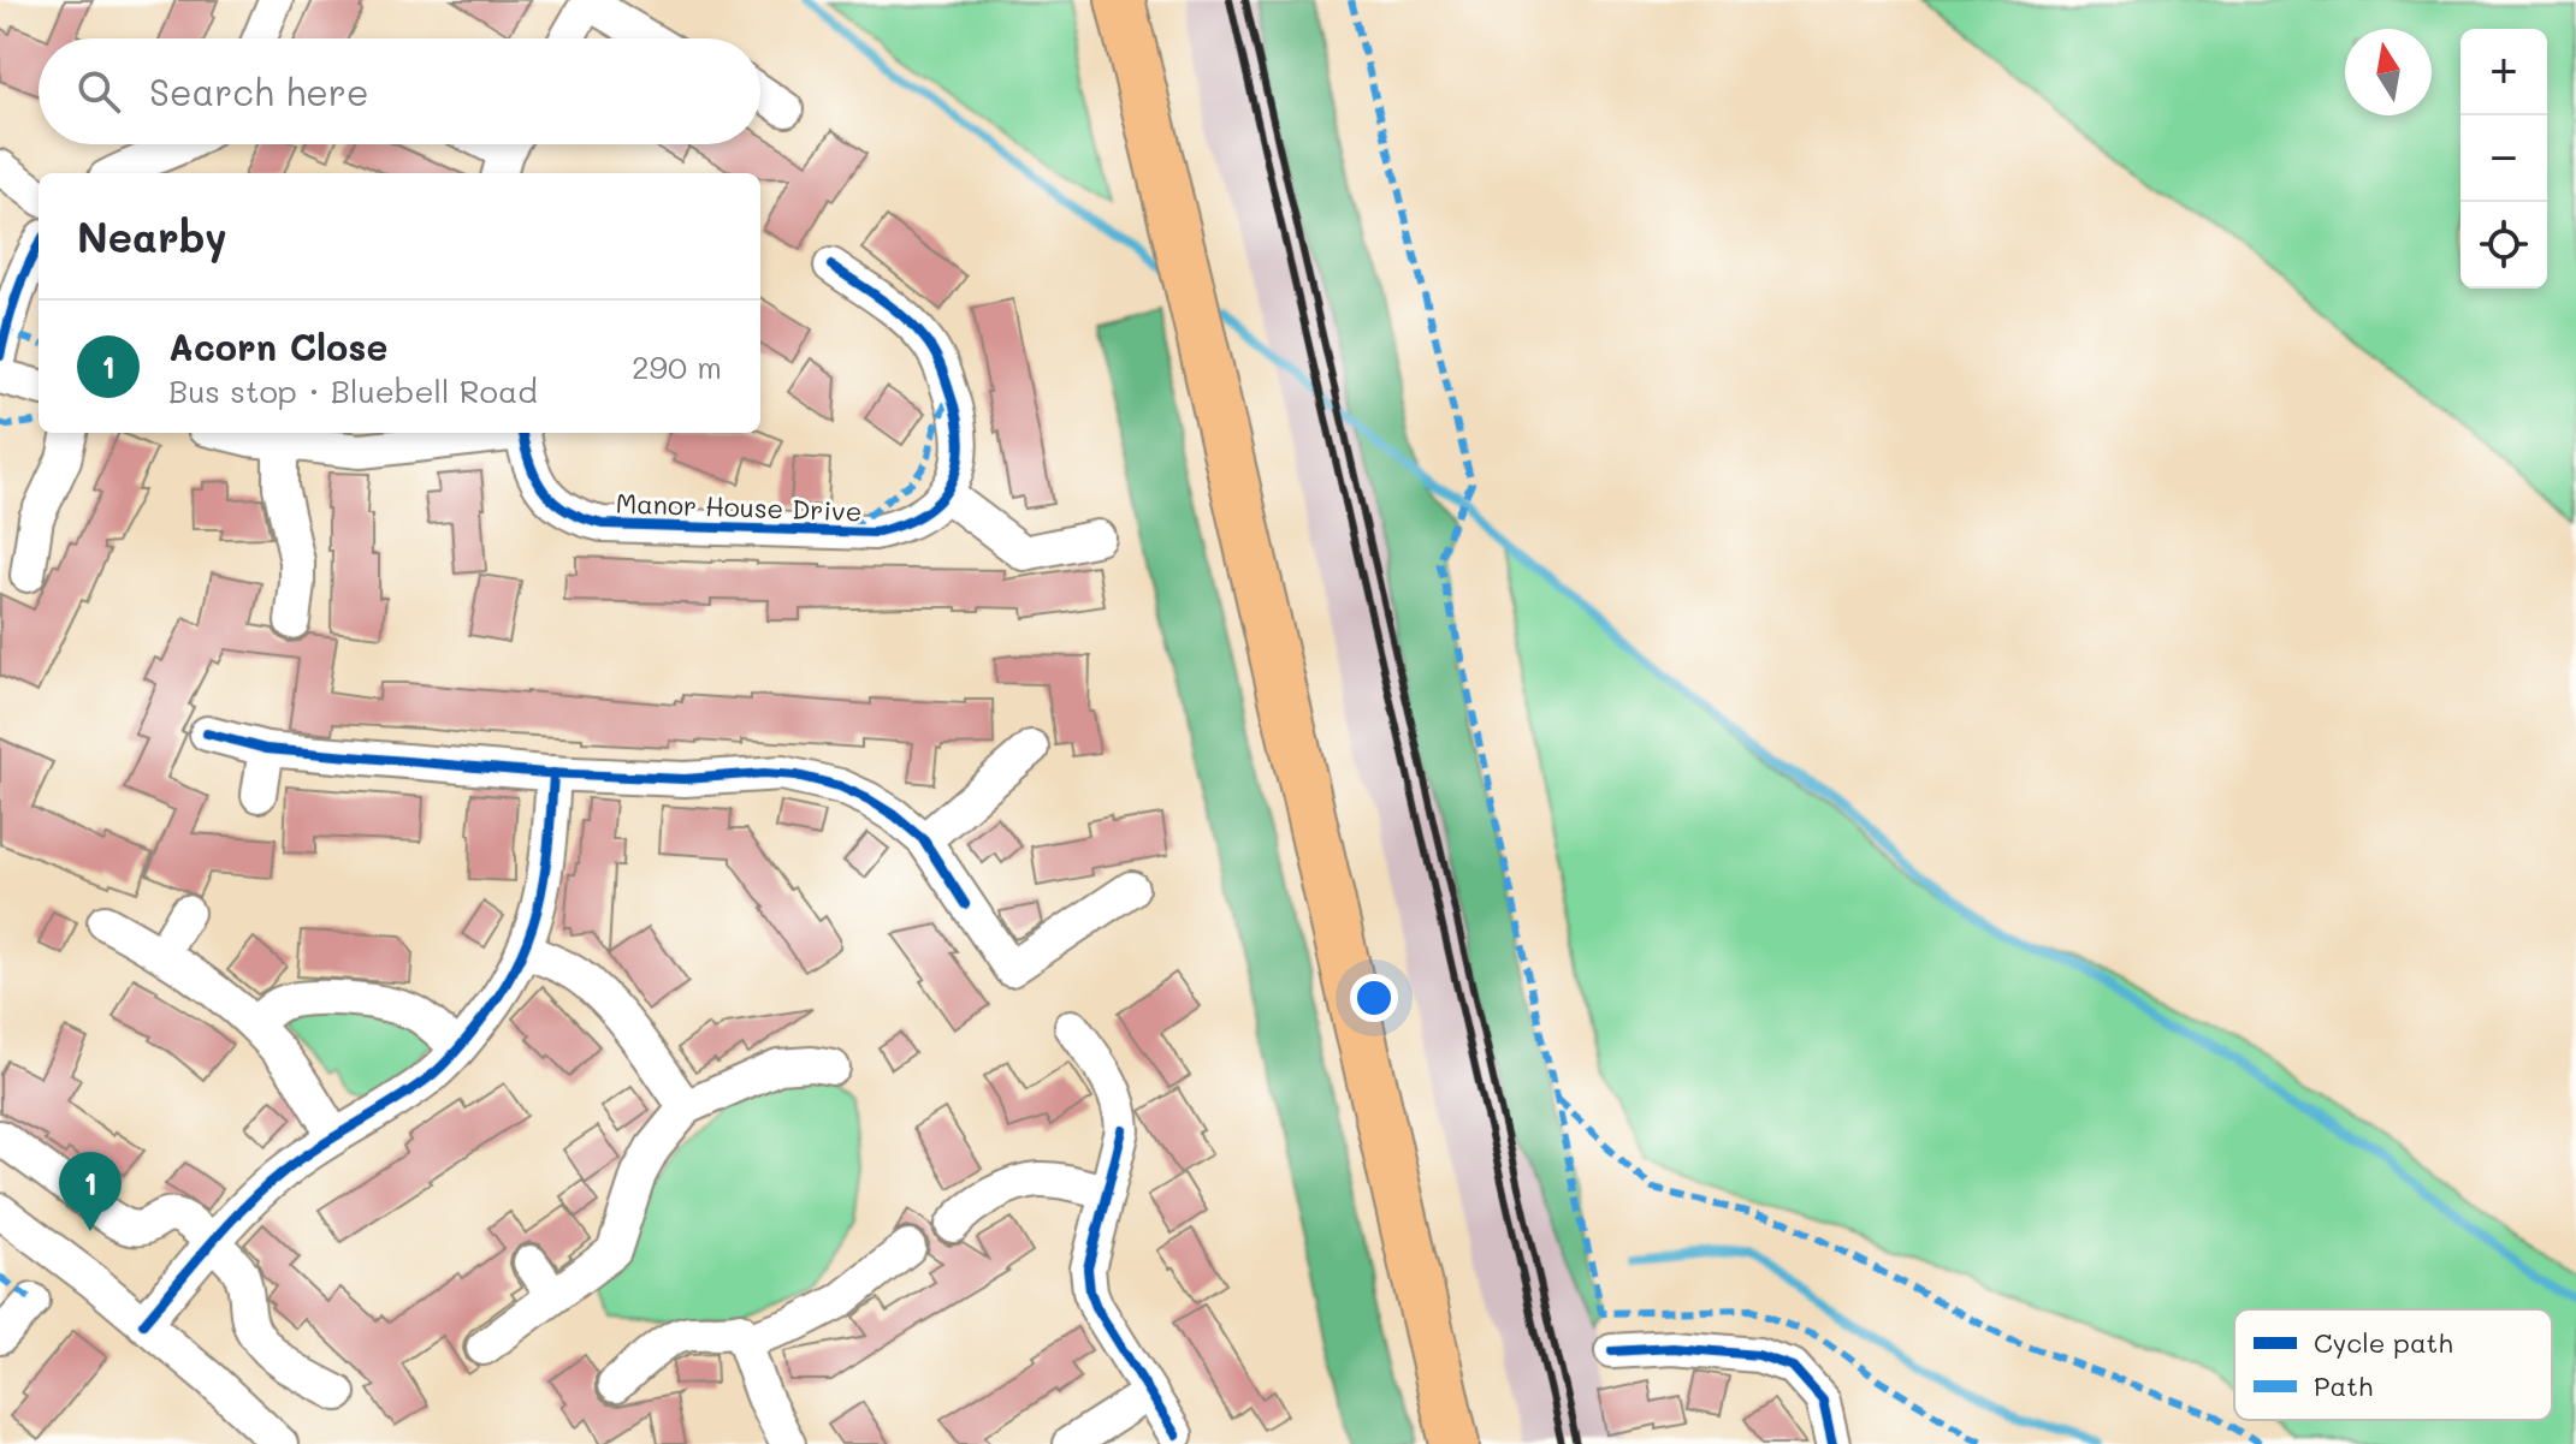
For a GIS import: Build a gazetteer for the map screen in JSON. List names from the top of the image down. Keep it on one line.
{"streets":{"street":["Manor House Drive"]},"legend":["Cycle path","Path"],"north":"top","page":{"map_buttons":["+","−"],"search":"Search here","heading":"Nearby","list":[{"mark":"1","name":"Acorn Close","note":"Bus stop · Bluebell Road","value":"290 m"}],"pins":"1"}}
